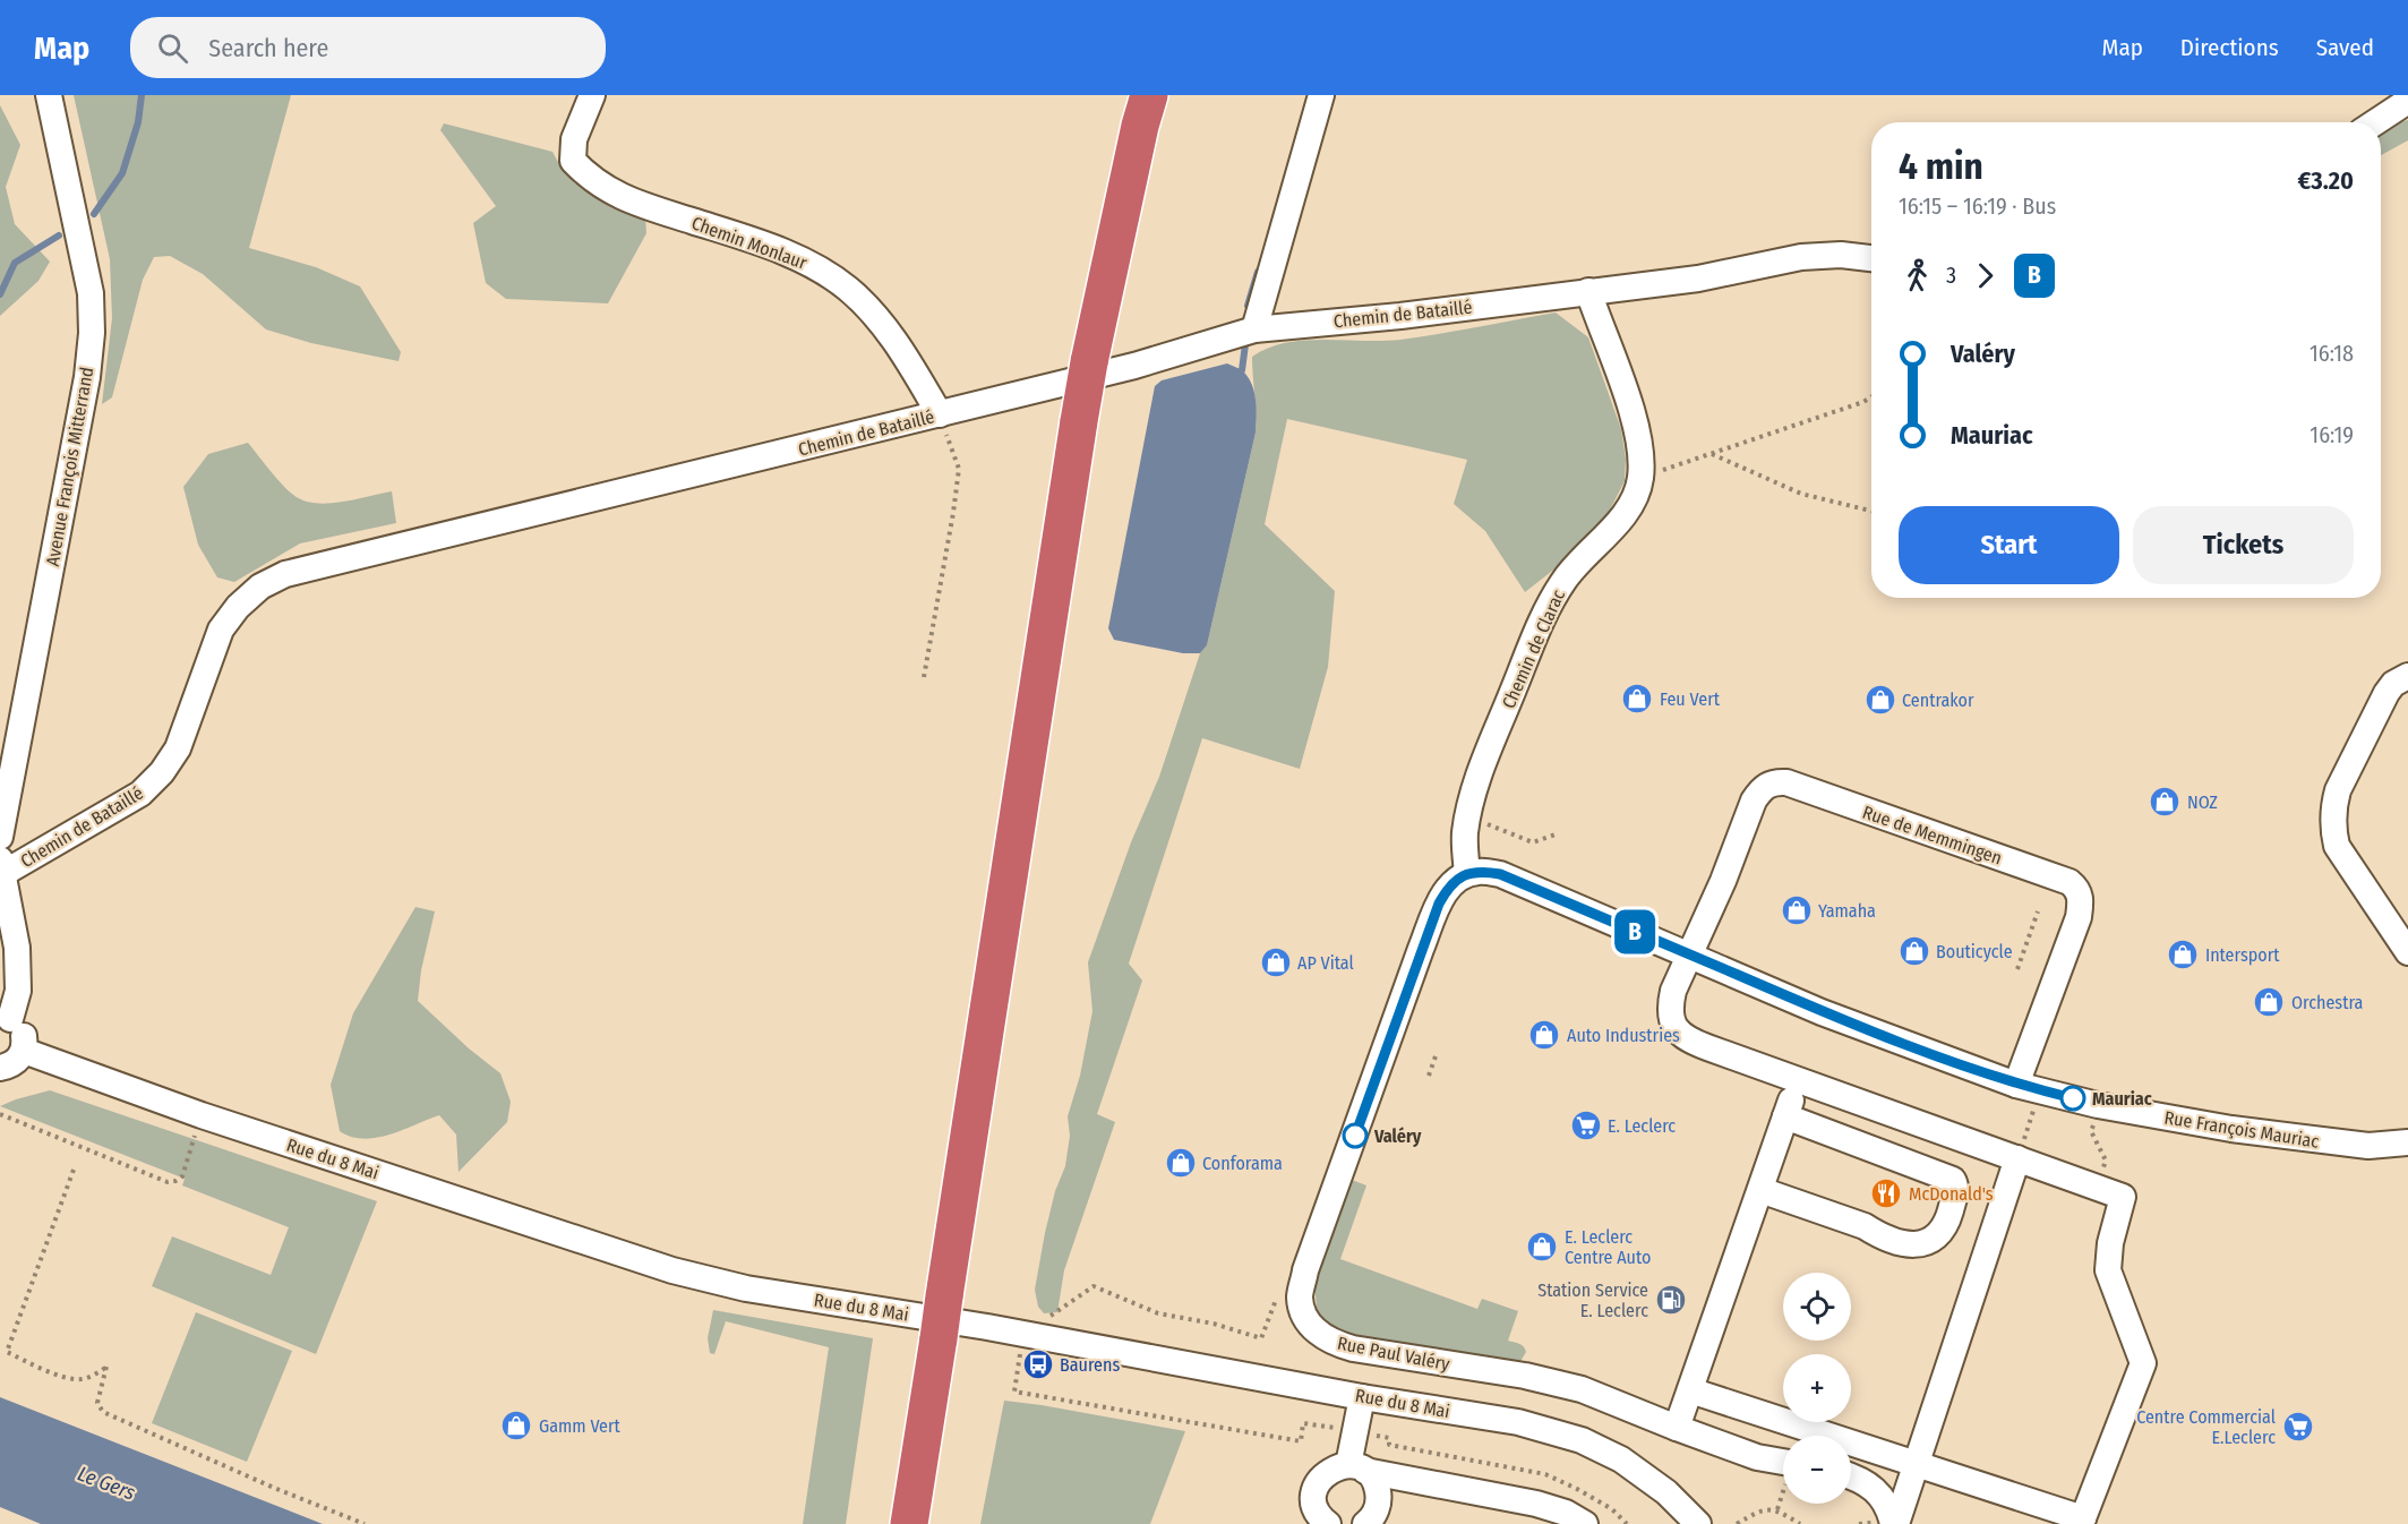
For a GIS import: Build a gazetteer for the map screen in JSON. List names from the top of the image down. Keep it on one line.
{"streets":{"street":["Chemin Monlaur","Chemin de Bataillé","Avenue François Mitterrand","Chemin de Clarac","Rue de Memmingen","Rue François Mauriac","Rue du 8 Mai","Rue Paul Valéry"]},"crossings":[["Chemin Monlaur","Chemin de Bataillé"],["Chemin de Bataillé","Chemin de Clarac"],["Chemin de Clarac","Rue François Mauriac"],["Chemin de Clarac","Rue Paul Valéry"],["Rue de Memmingen","Rue François Mauriac"],["Rue François Mauriac","Rue Paul Valéry"]],"water":["Le Gers"],"places":{"shop":["Feu Vert","Centrakor","NOZ","Yamaha","Bouticycle","Intersport","AP Vital","Orchestra","Auto Industries","Conforama","E. Leclerc Centre Auto","Gamm Vert"],"other":["Mauriac","Valéry"],"supermarket":["E. Leclerc","Centre Commercial E.Leclerc"],"restaurant":["McDonald's"],"fuel station":["Station Service E. Leclerc"],"bus stop":["Baurens"]},"lines":["bus line B"],"page":{"header":"Map","search":"Search here","nav":["Map","Directions","Saved"],"on_map":"B","heading":["4 min","16:15 – 16:19 · Bus","€3.20"],"legs":["3","B"],"list":[{"name":"Valéry","value":"16:18"},{"name":"Mauriac","value":"16:19"}],"buttons":["Start","Tickets"],"map_buttons":["+","−"]}}
